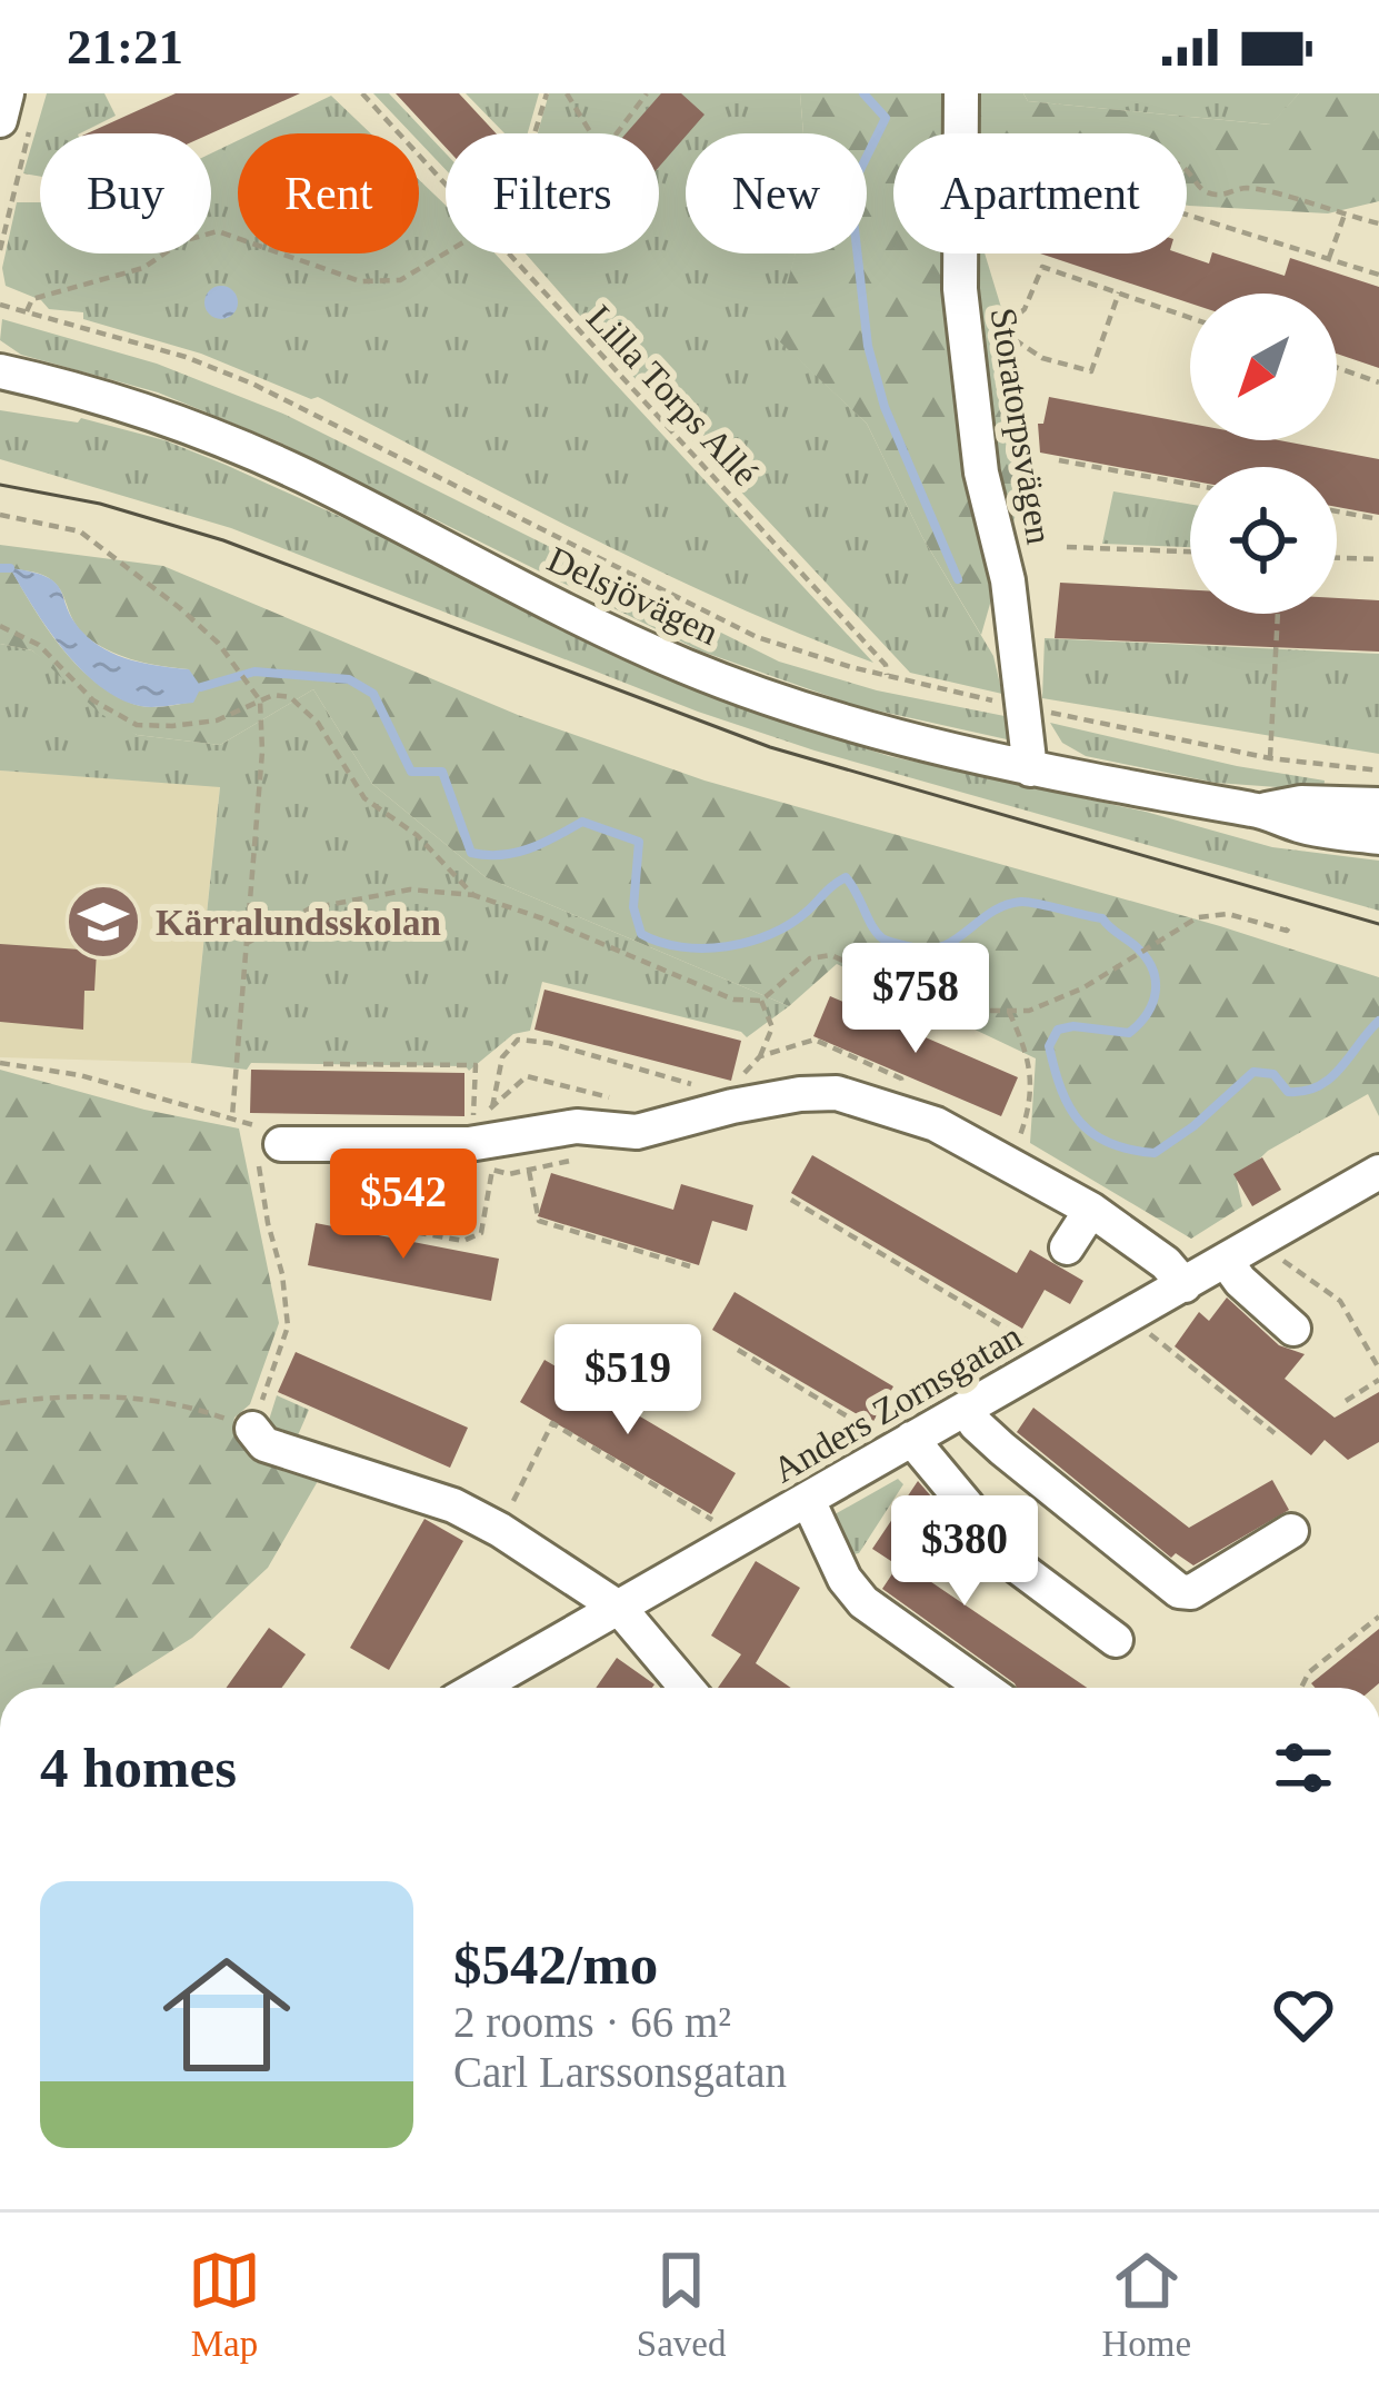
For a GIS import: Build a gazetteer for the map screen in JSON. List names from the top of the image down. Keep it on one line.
{"streets":{"street":["Storatorpsvägen","Delsjövägen","Anders Zornsgatan"],"path":["Lilla Torps Allé"]},"crossings":[["Storatorpsvägen","Delsjövägen"]],"places":{"school or university":["Kärralundsskolan"]},"north":"bottom left","page":{"status":"21:21","chip":["Buy","Rent","Filters","New","Apartment"],"price":["$758","$542","$519","$380"],"heading":"4 homes","list":[{"name":"$542/mo","note":"2 rooms · 66 m² · Carl Larssonsgatan"}],"tabs":["Map","Saved","Home"]}}
